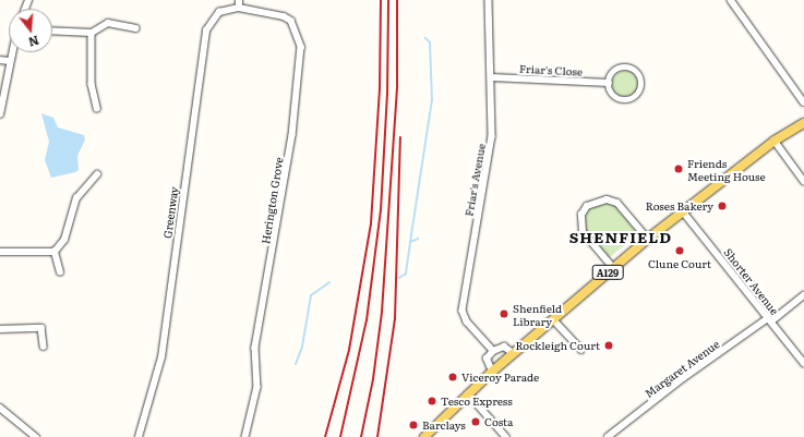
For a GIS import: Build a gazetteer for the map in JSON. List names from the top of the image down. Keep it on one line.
{"streets":{"main road":["A129"],"street":["Friar's Close","Friar's Avenue","Herington Grove","Greenway","Shorter Avenue","Margaret Avenue"]},"crossings":[["Friar's Close","Friar's Avenue"],["Herington Grove","Greenway"],["A129","Shorter Avenue"],["Shorter Avenue","Margaret Avenue"]],"districts":["SHENFIELD"],"places":["Friends Meeting House","Roses Bakery","Clune Court","Shenfield Library","Rockleigh Court","Viceroy Parade","Tesco Express","Costa","Barclays"],"north":"bottom"}
